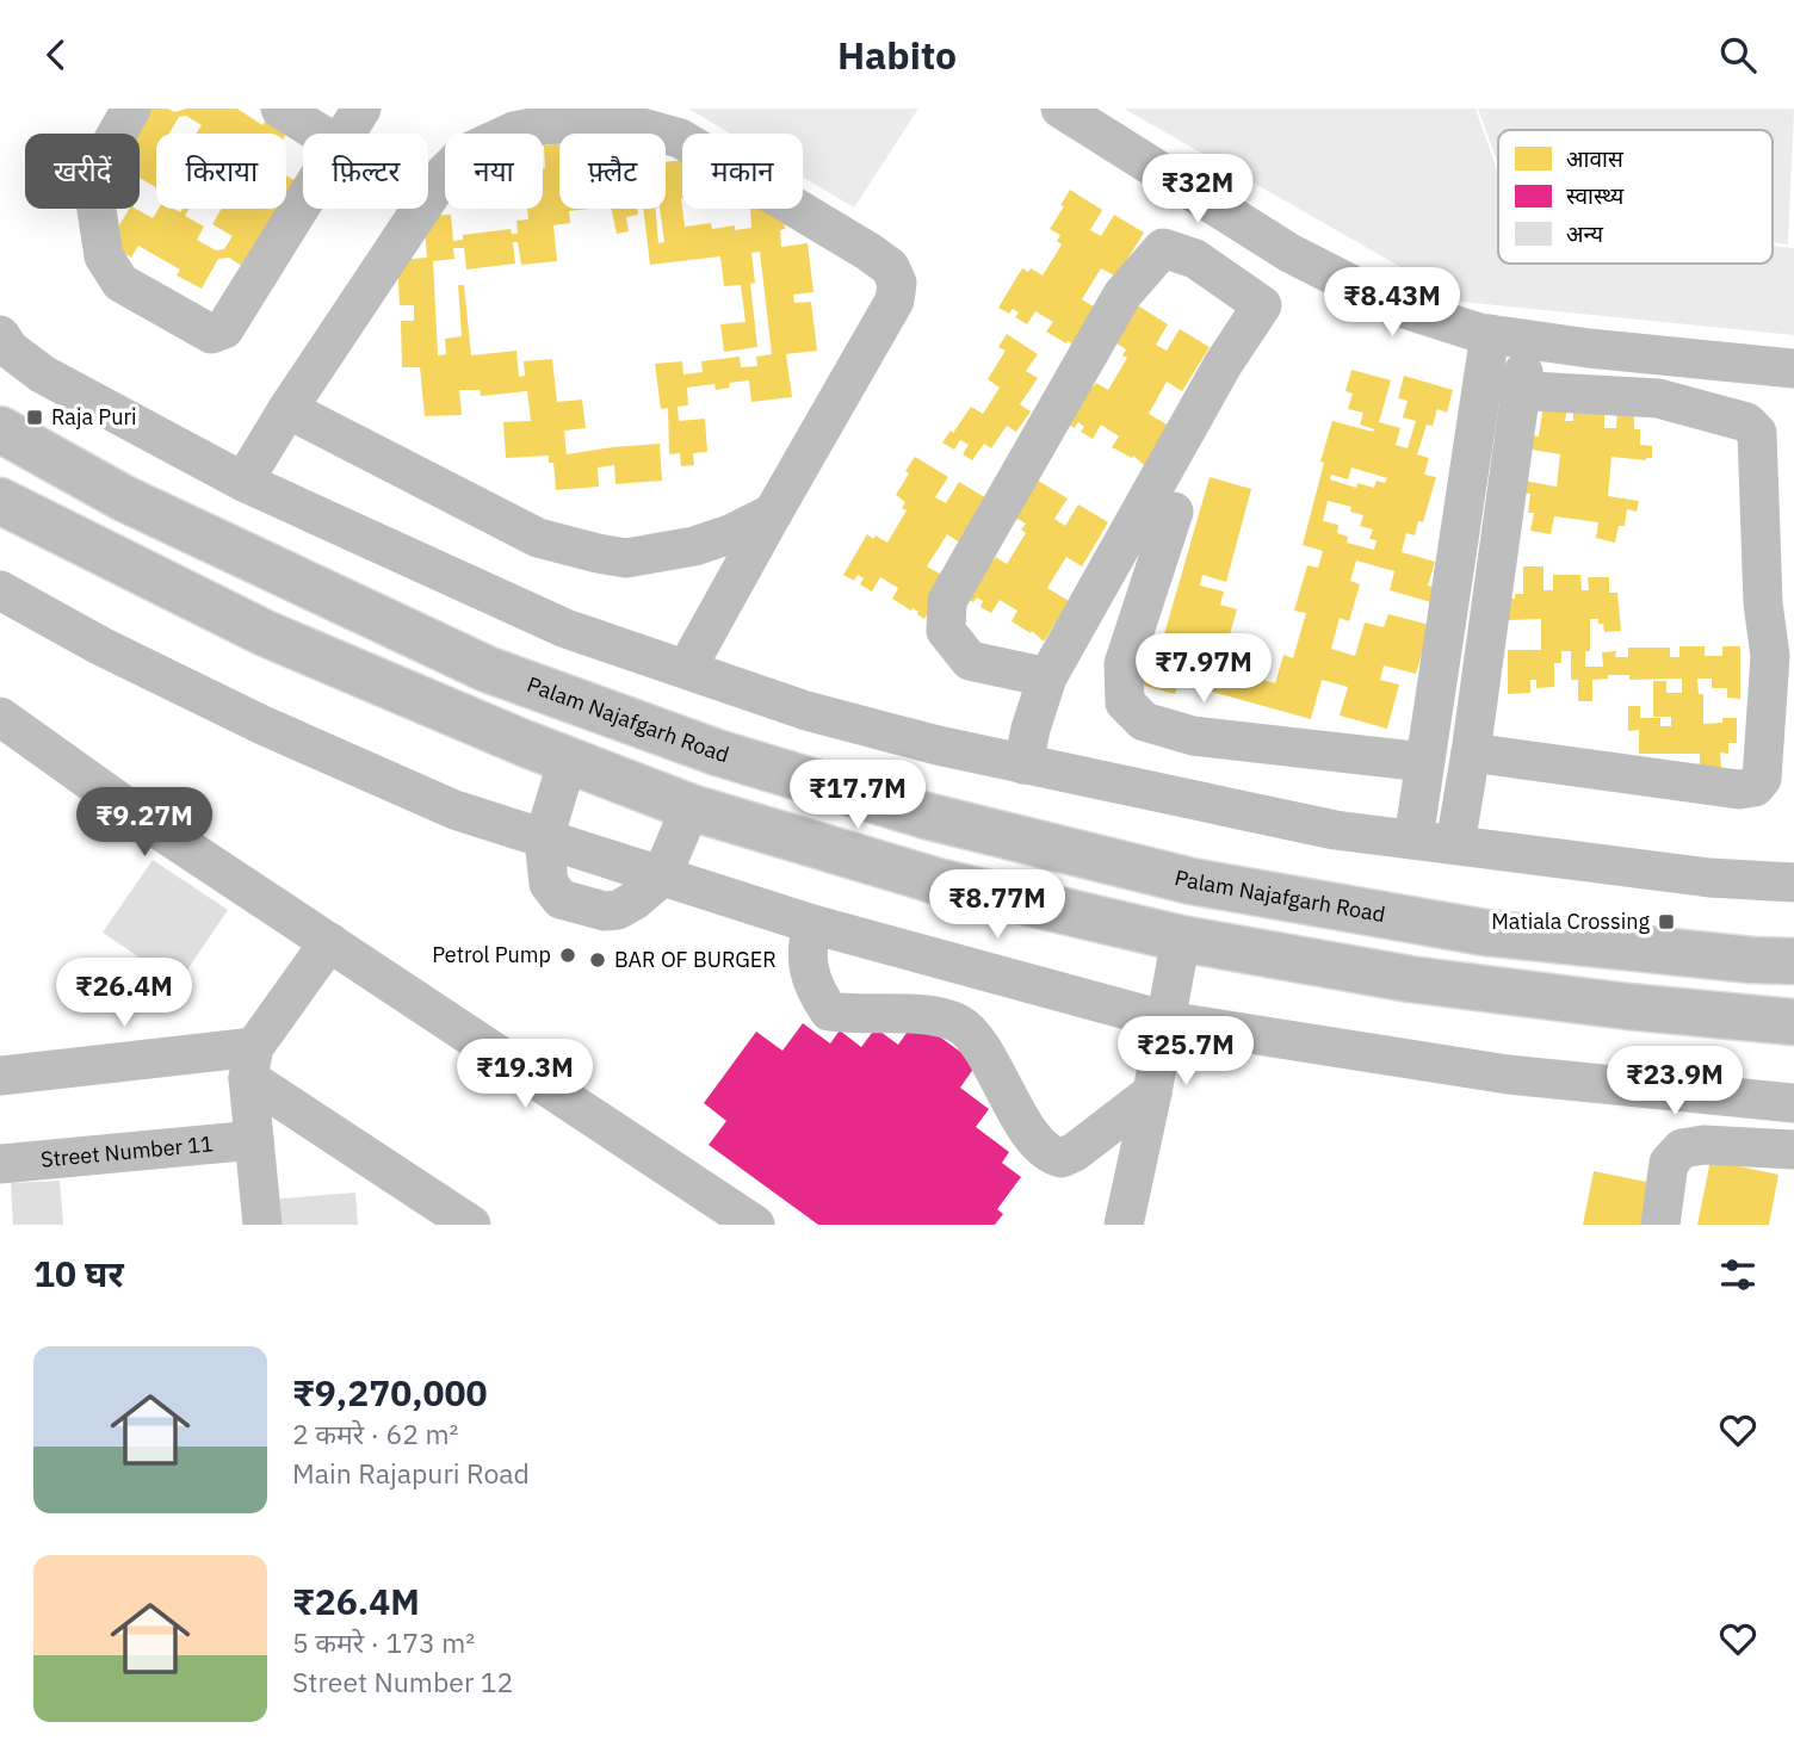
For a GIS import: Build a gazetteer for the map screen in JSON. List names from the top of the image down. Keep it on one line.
{"streets":{"main road":["Palam Najafgarh Road"],"street":["Street Number 11"]},"places":{"transit":["Raja Puri","Matiala Crossing"],"other":["Petrol Pump","BAR OF BURGER"]},"legend":["आवास","स्वास्थ्य","अन्य"],"page":{"header":"Habito","chip":["खरीदें","किराया","फ़िल्टर","नया","फ़्लैट","मकान"],"price":["₹32M","₹8.43M","₹7.97M","₹17.7M","₹9.27M","₹8.77M","₹26.4M","₹25.7M","₹19.3M","₹23.9M"],"heading":"10 घर","list":[{"name":"₹9,270,000","note":"2 कमरे · 62 m² · Main Rajapuri Road"},{"name":"₹26.4M","note":"5 कमरे · 173 m² · Street Number 12"}]}}
